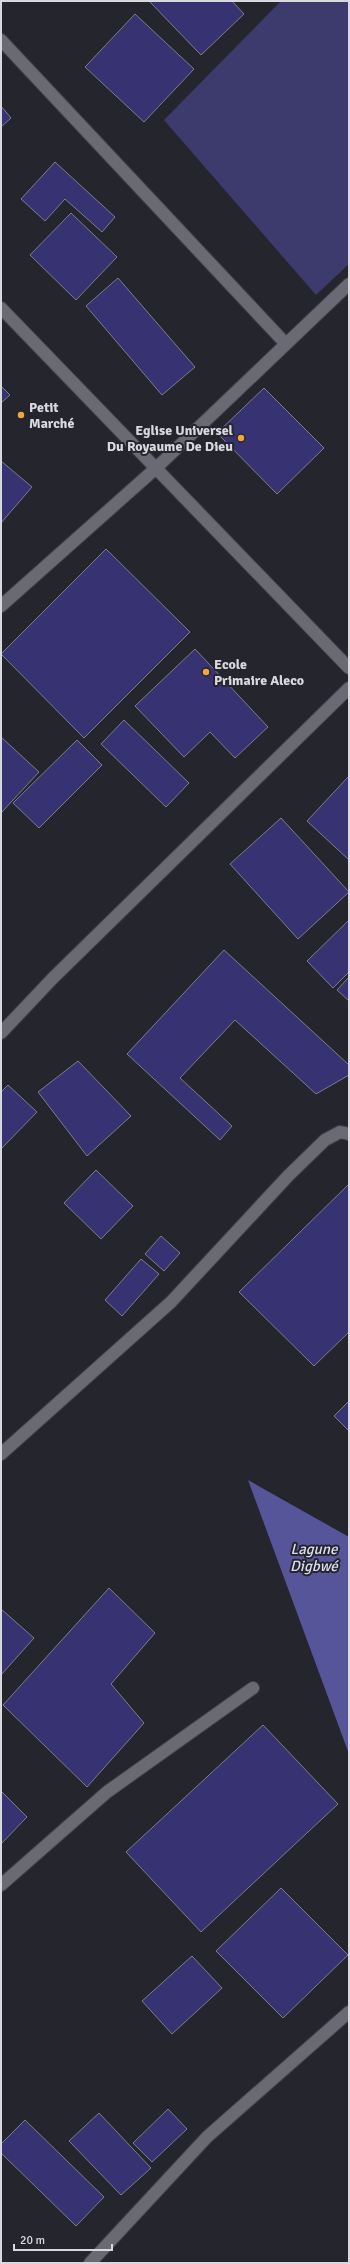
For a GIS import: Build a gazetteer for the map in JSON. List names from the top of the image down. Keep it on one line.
{"water":["Lagune Digbwé"],"places":["Petit Marché","Eglise Universel Du Royaume De Dieu","Ecole Primaire Aleco"],"scale_bar":"20 m"}
